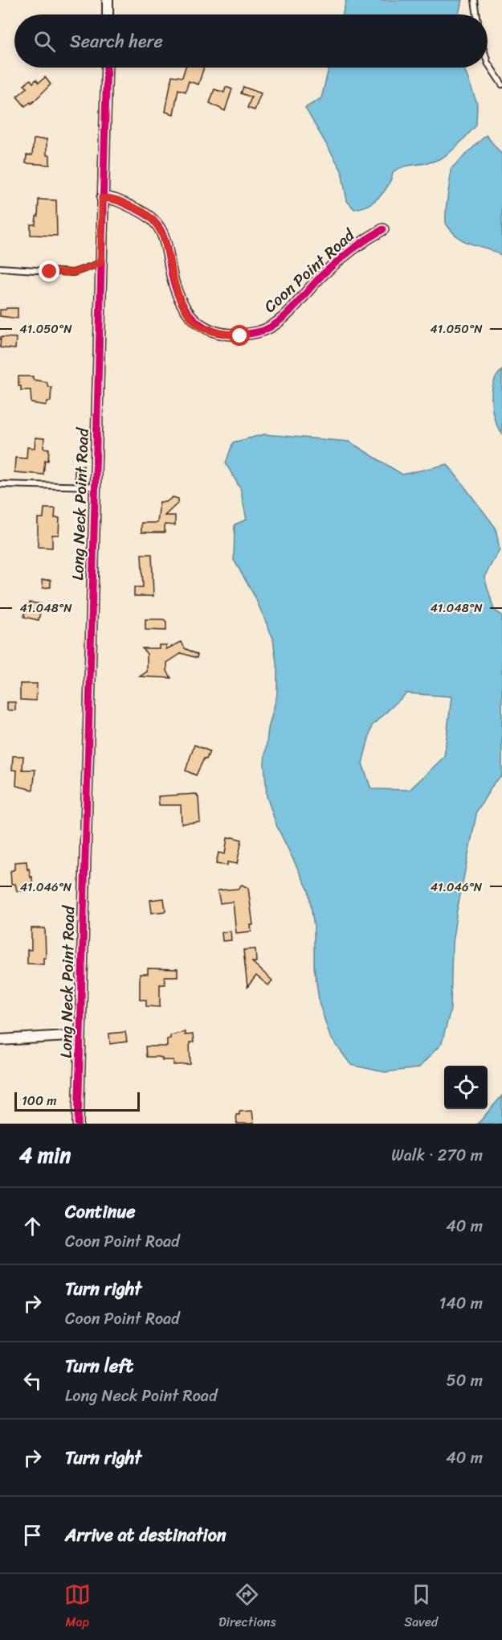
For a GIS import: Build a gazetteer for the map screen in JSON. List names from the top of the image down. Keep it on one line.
{"streets":{"street":["Coon Point Road","Long Neck Point Road"]},"crossings":[["Coon Point Road","Long Neck Point Road"]],"scale_bar":"100 m","page":{"search":"Search here","scale":"100 m","heading":["4 min","Walk · 270 m"],"list":[["Continue","Coon Point Road","40 m"],["Turn right","Coon Point Road","140 m"],["Turn left","Long Neck Point Road","50 m"],["Turn right","40 m"],"Arrive at destination"],"nav":["Map","Directions","Saved"]},"coordinates":["41.050°N","41.048°N","41.046°N"]}
